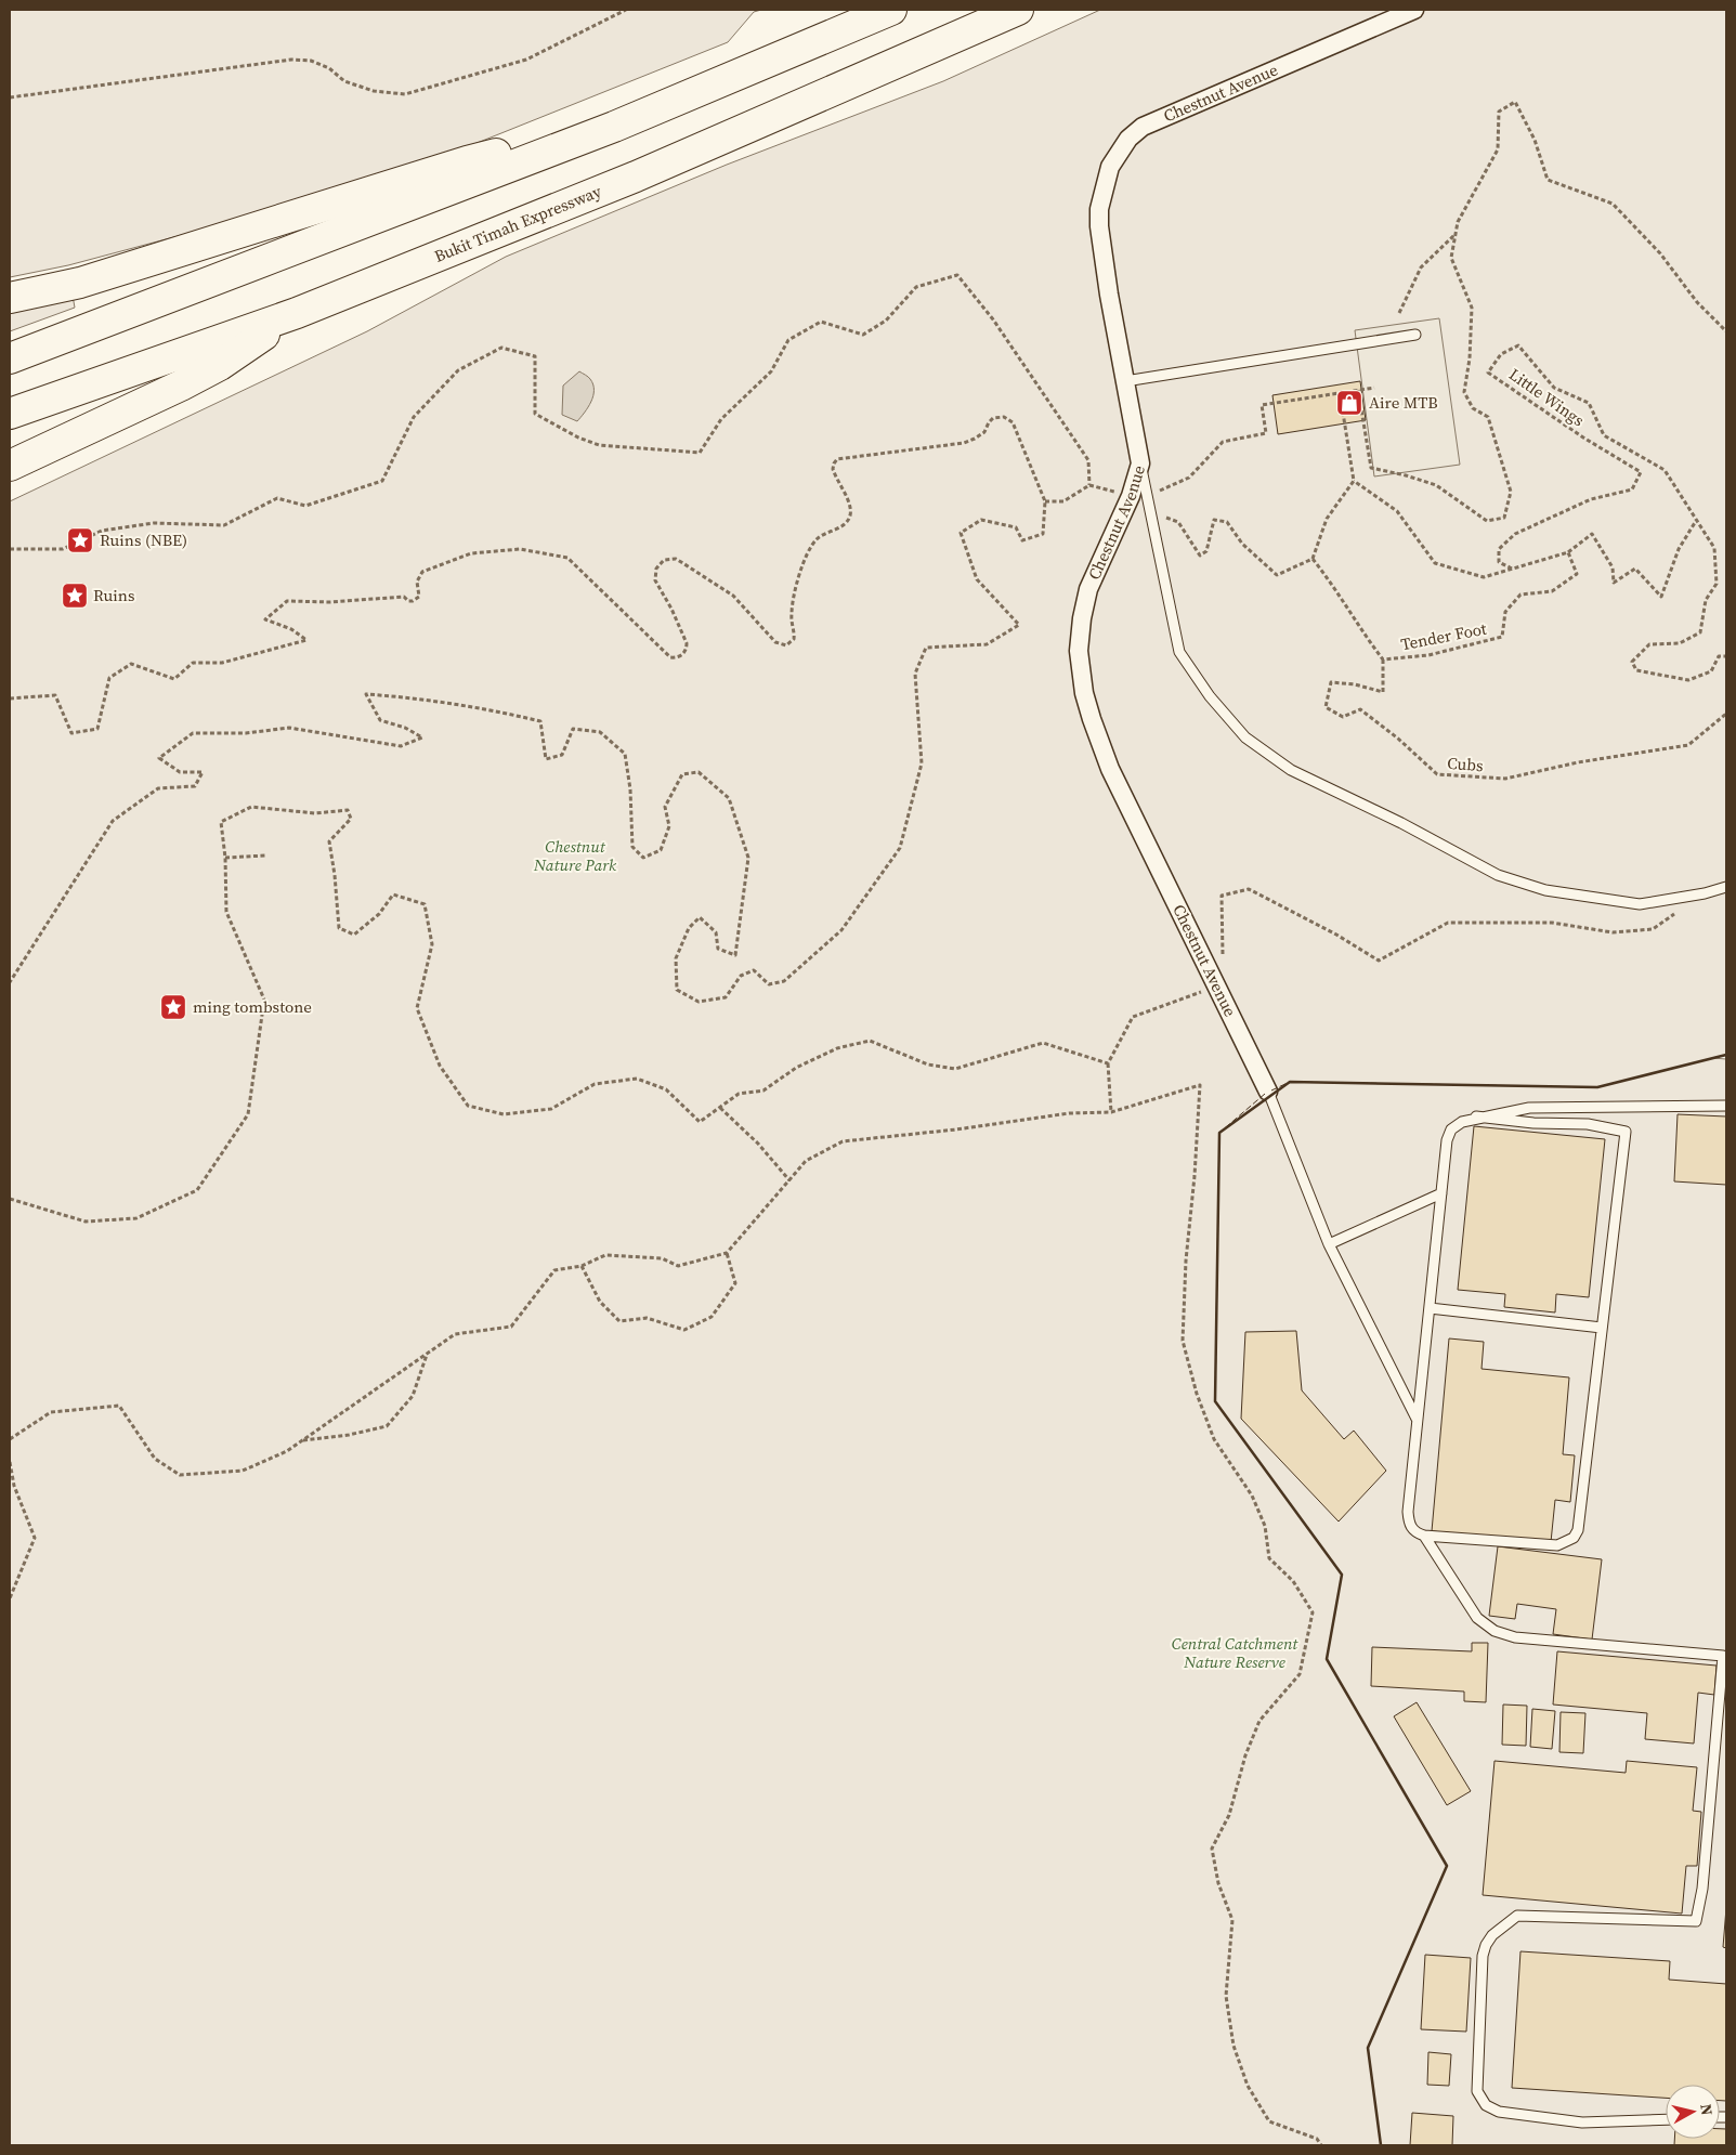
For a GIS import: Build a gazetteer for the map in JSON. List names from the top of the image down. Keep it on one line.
{"streets":{"highway":["Bukit Timah Expressway"],"street":["Chestnut Avenue"],"path":["Little Wings","Tender Foot","Cubs"]},"crossings":[["Tender Foot","Cubs"]],"parks":["Chestnut Nature Park","Central Catchment Nature Reserve"],"places":{"shop":["Aire MTB"],"place":["Ruins (NBE)","Ruins","ming tombstone"]},"north":"right"}
